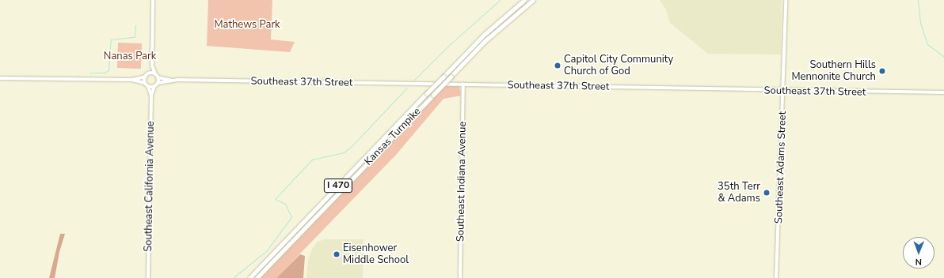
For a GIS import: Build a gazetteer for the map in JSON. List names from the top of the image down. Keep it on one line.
{"streets":{"highway":["Kansas Turnpike","I 470"],"main road":["Southeast 37th Street","Southeast Adams Street","Southeast California Avenue"],"street":["Southeast Indiana Avenue"]},"crossings":[["Southeast 37th Street","Southeast Adams Street"],["Southeast 37th Street","Southeast Indiana Avenue"],["Southeast 37th Street","Southeast California Avenue"]],"parks":["Mathews Park","Nanas Park"],"places":["Capitol City Community Church of God","Southern Hills Mennonite Church","35th Terr & Adams","Eisenhower Middle School"],"north":"bottom"}
